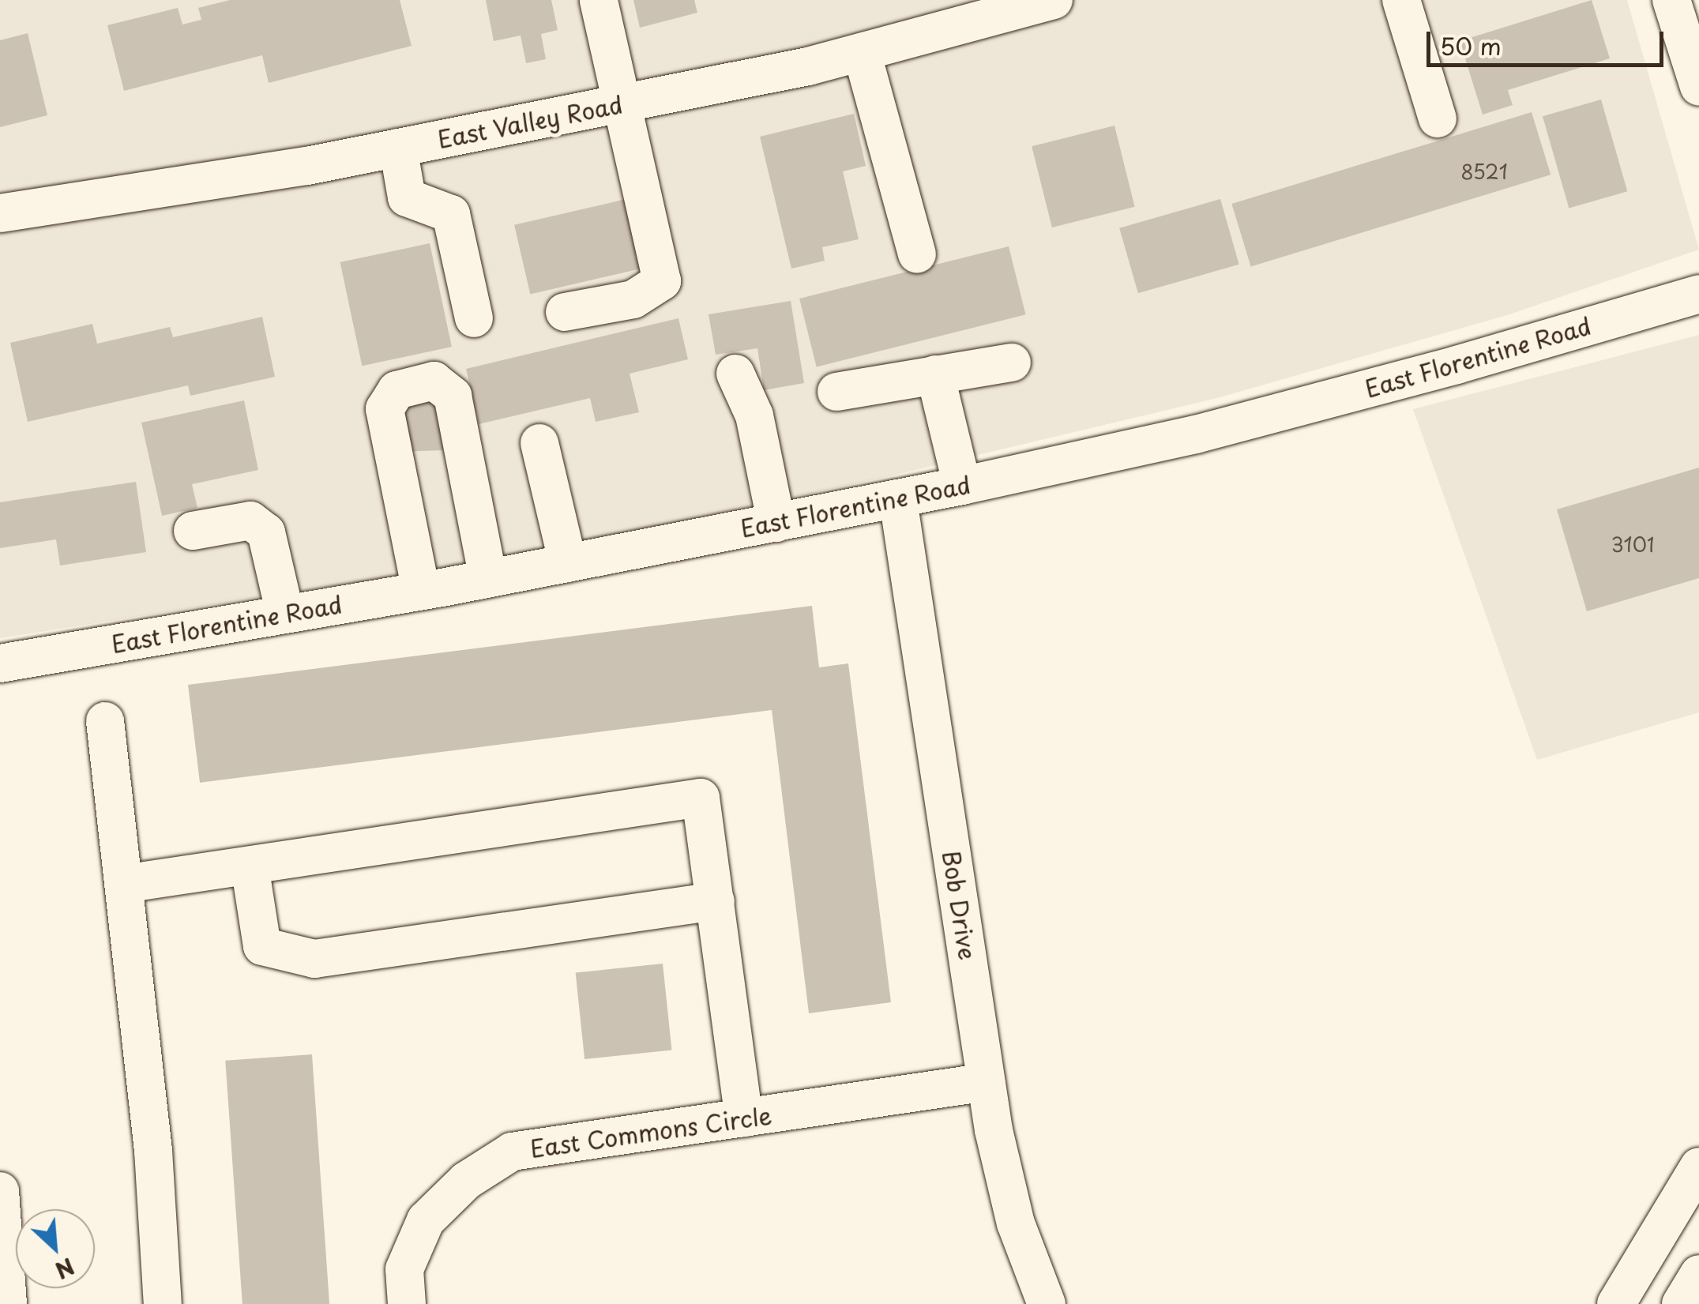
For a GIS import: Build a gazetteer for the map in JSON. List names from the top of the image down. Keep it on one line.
{"streets":{"street":["East Valley Road","East Florentine Road","Bob Drive","East Commons Circle"]},"crossings":[["East Florentine Road","Bob Drive"],["Bob Drive","East Commons Circle"]],"house_numbers":["8521","3101"],"scale_bar":"50 m","north":"bottom right"}
